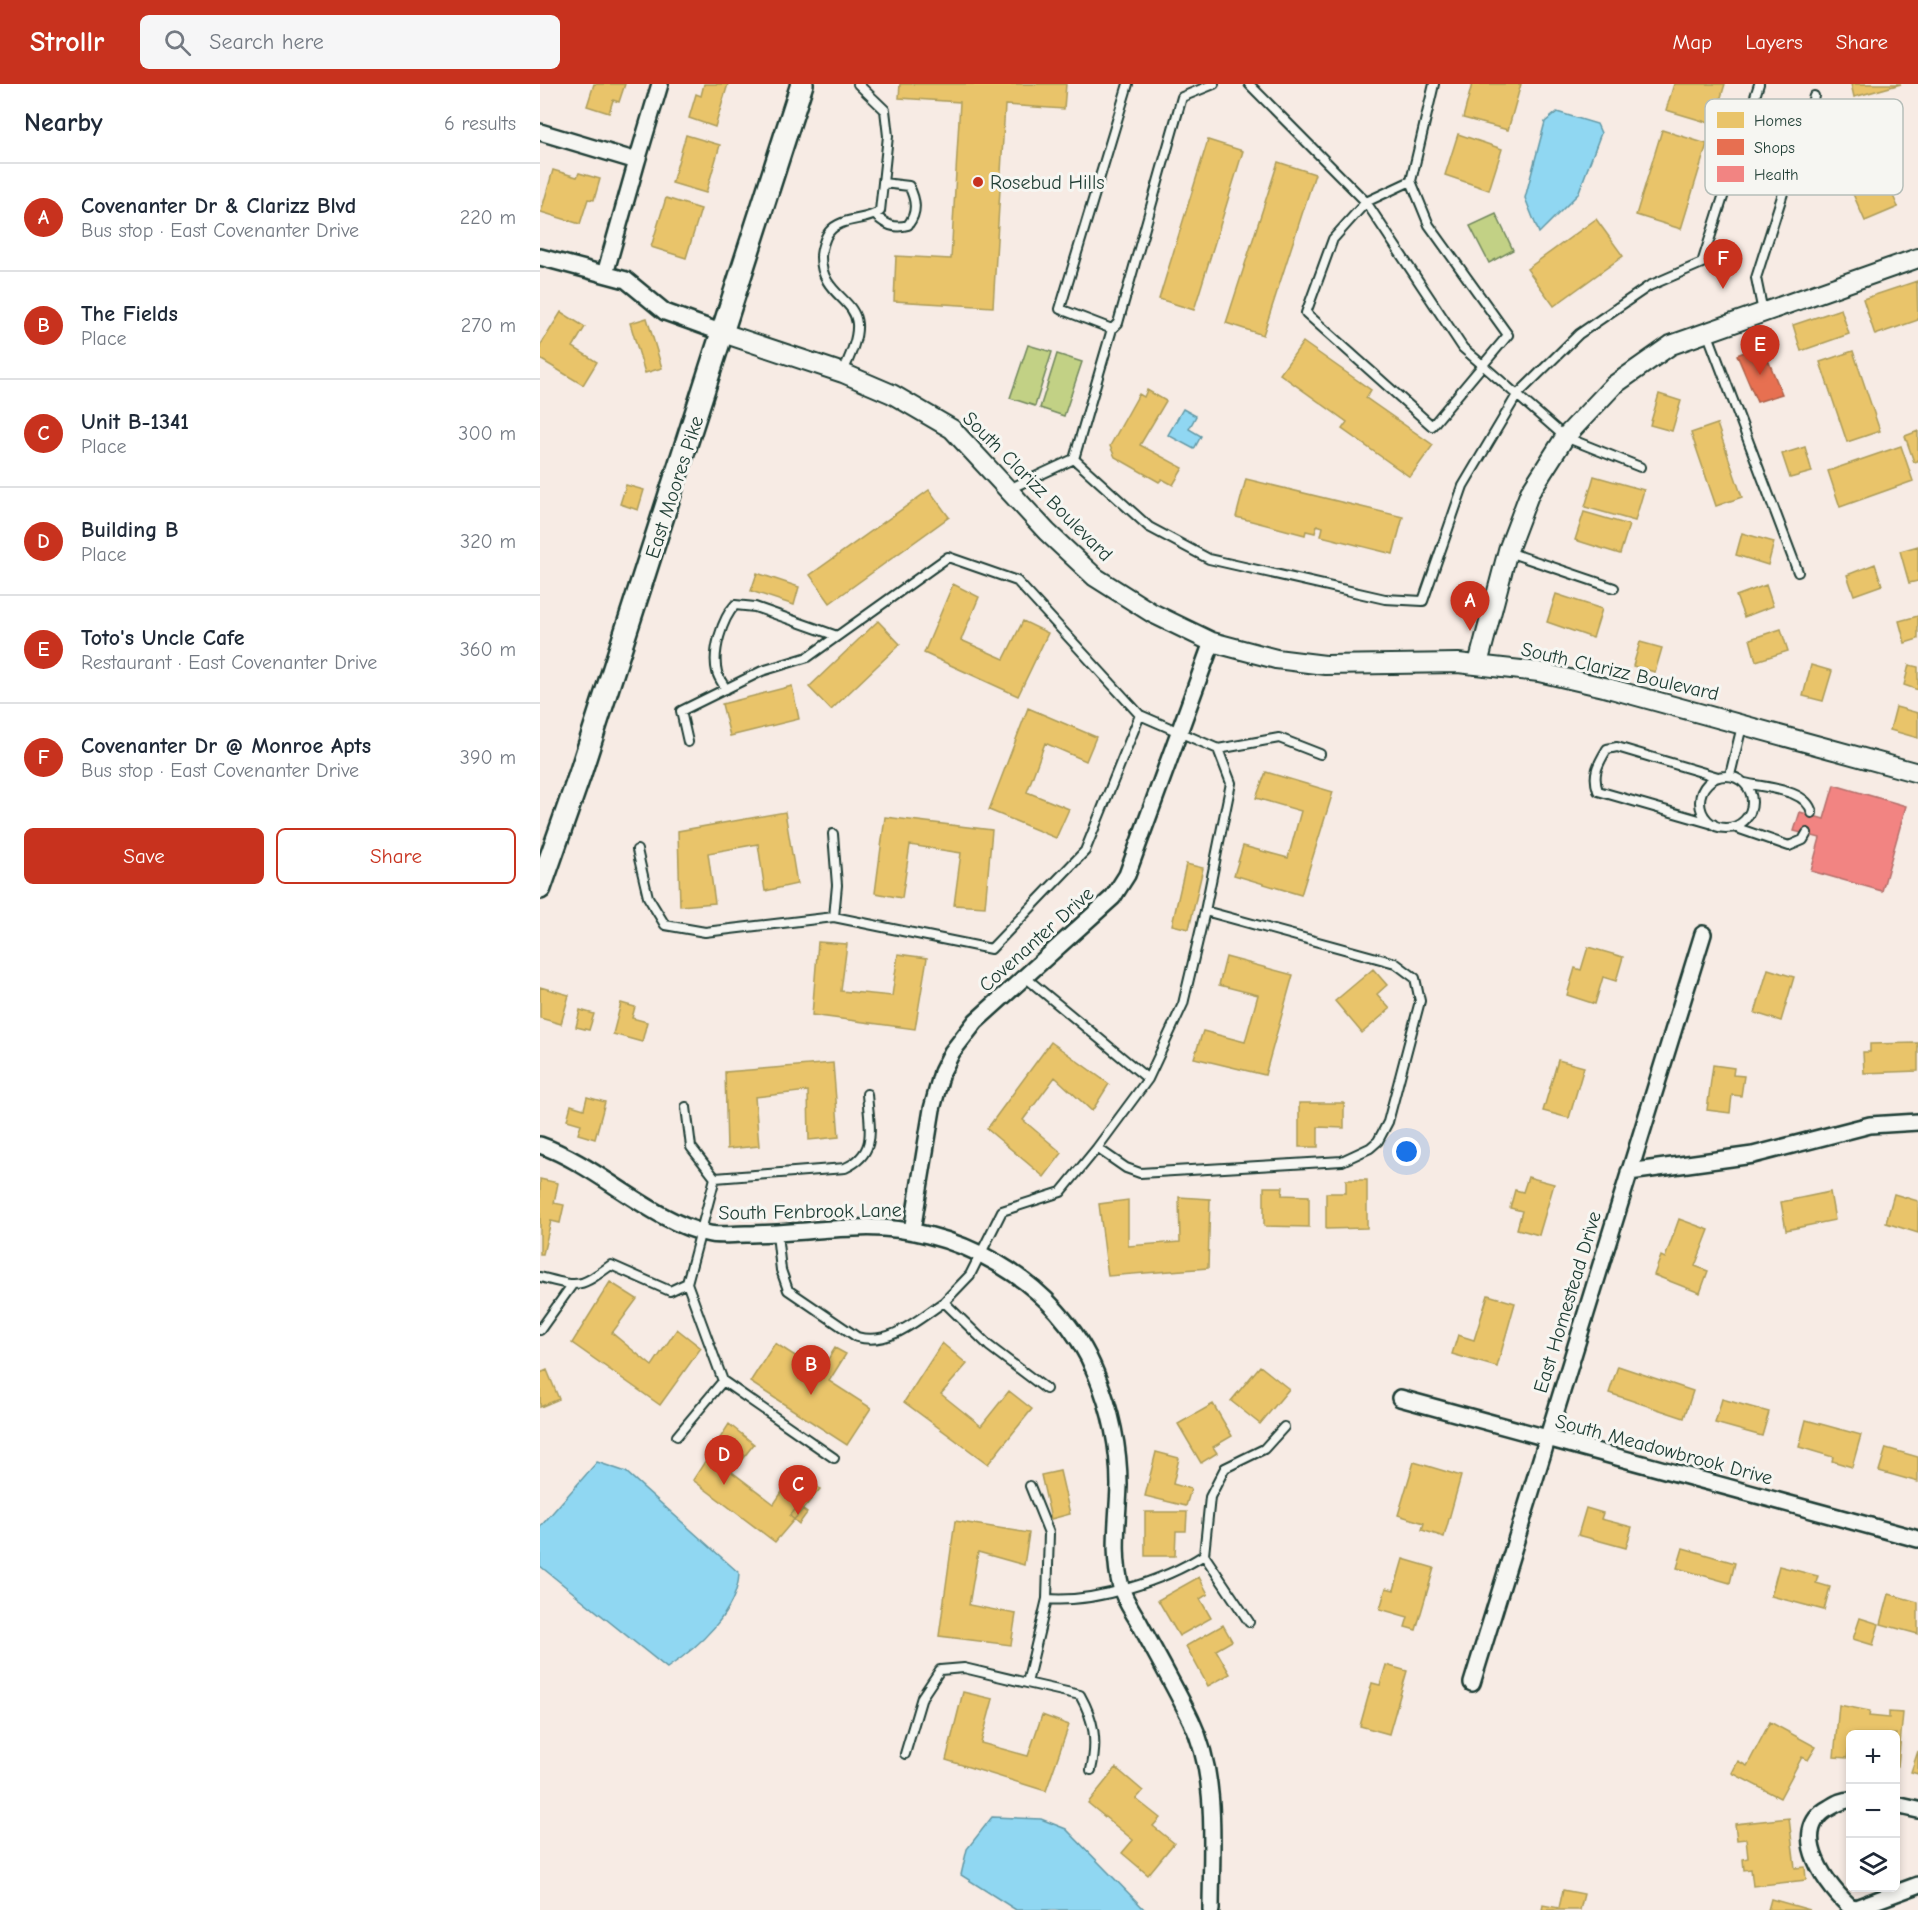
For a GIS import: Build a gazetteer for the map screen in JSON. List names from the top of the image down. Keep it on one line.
{"streets":{"main road":["East Moores Pike"],"street":["South Clarizz Boulevard","Covenanter Drive","South Fenbrook Lane","East Homestead Drive","South Meadowbrook Drive"]},"crossings":[["South Clarizz Boulevard","East Moores Pike"],["South Clarizz Boulevard","Covenanter Drive"],["Covenanter Drive","South Fenbrook Lane"],["East Homestead Drive","South Meadowbrook Drive"]],"places":["Rosebud Hills"],"legend":["Homes","Shops","Health"],"page":{"header":"Strollr","search":"Search here","nav":["Map","Layers","Share"],"heading":["Nearby","6 results"],"list":[{"mark":"A","name":"Covenanter Dr & Clarizz Blvd","note":"Bus stop · East Covenanter Drive","value":"220 m"},{"mark":"B","name":"The Fields","note":"Place","value":"270 m"},{"mark":"C","name":"Unit B-1341","note":"Place","value":"300 m"},{"mark":"D","name":"Building B","note":"Place","value":"320 m"},{"mark":"E","name":"Toto's Uncle Cafe","note":"Restaurant · East Covenanter Drive","value":"360 m"},{"mark":"F","name":"Covenanter Dr @ Monroe Apts","note":"Bus stop · East Covenanter Drive","value":"390 m"}],"pins":["F","E","A","B","D","C"],"buttons":["Save","Share"],"map_buttons":["+","−"]}}
